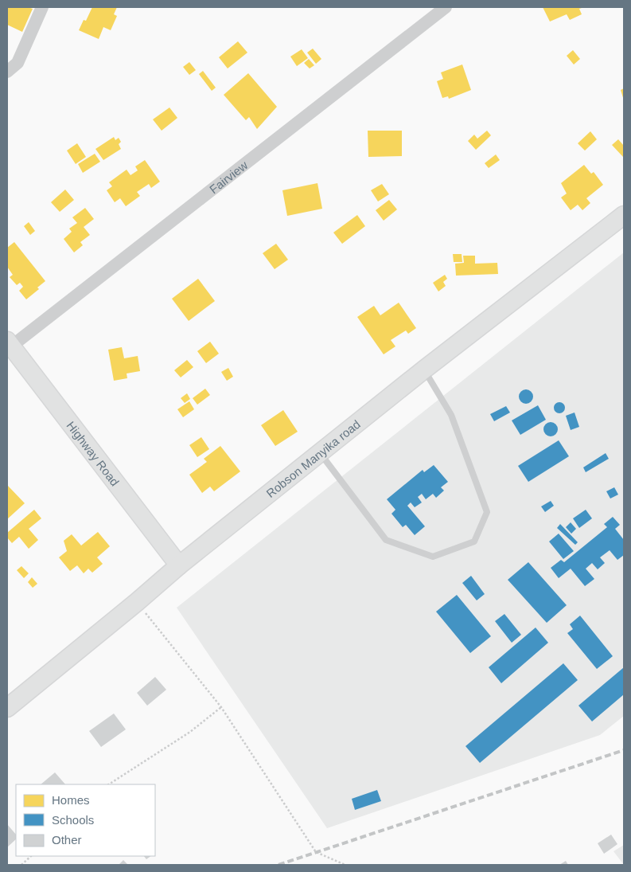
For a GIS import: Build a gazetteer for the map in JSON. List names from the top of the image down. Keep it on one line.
{"streets":{"street":["Fairview","Highway Road","Robson Manyika road"]},"crossings":[["Fairview","Highway Road"],["Highway Road","Robson Manyika road"]],"legend":["Homes","Schools","Other"]}
